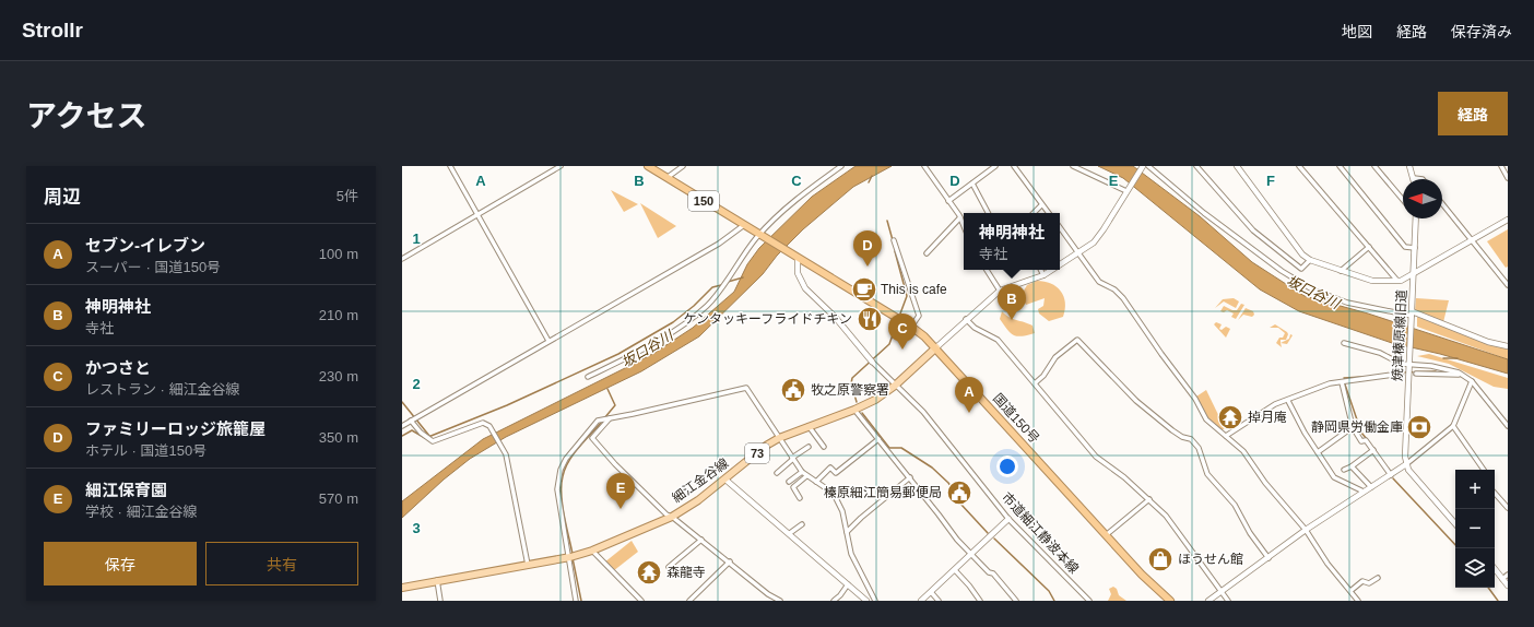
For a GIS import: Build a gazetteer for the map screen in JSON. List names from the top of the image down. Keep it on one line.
{"streets":{"highway":["150","国道150号"],"main road":["73","細江金谷線"],"street":["焼津榛原線旧道","市道細江静波本線"]},"crossings":[["国道150号","細江金谷線"],["国道150号","市道細江静波本線"],["細江金谷線","市道細江静波本線"]],"water":["坂口谷川"],"places":{"cafe":["This is cafe"],"restaurant":["ケンタッキーフライドチキン"],"public building":["牧之原警察署","榛原細江簡易郵便局"],"temple":["掉月庵","森龍寺"],"bank":["静岡県労働金庫"],"shop":["ほうせん館"]},"north":"left","page":{"header":"Strollr","nav":["地図","経路","保存済み"],"title":"アクセス","buttons":["経路",["保存","共有"]],"heading":["周辺","5件"],"popup":["神明神社","寺社"],"list":[{"mark":"A","name":"セブン-イレブン","note":"スーパー · 国道150号","value":"100 m"},{"mark":"B","name":"神明神社","note":"寺社","value":"210 m"},{"mark":"C","name":"かつさと","note":"レストラン · 細江金谷線","value":"230 m"},{"mark":"D","name":"ファミリーロッジ旅籠屋","note":"ホテル · 国道150号","value":"350 m"},{"mark":"E","name":"細江保育園","note":"学校 · 細江金谷線","value":"570 m"}],"pins":["D","B","C","A","E"],"map_buttons":["+","−"]},"grid":{"columns":["A","B","C","D","E","F"],"rows":["1","2","3"]}}
